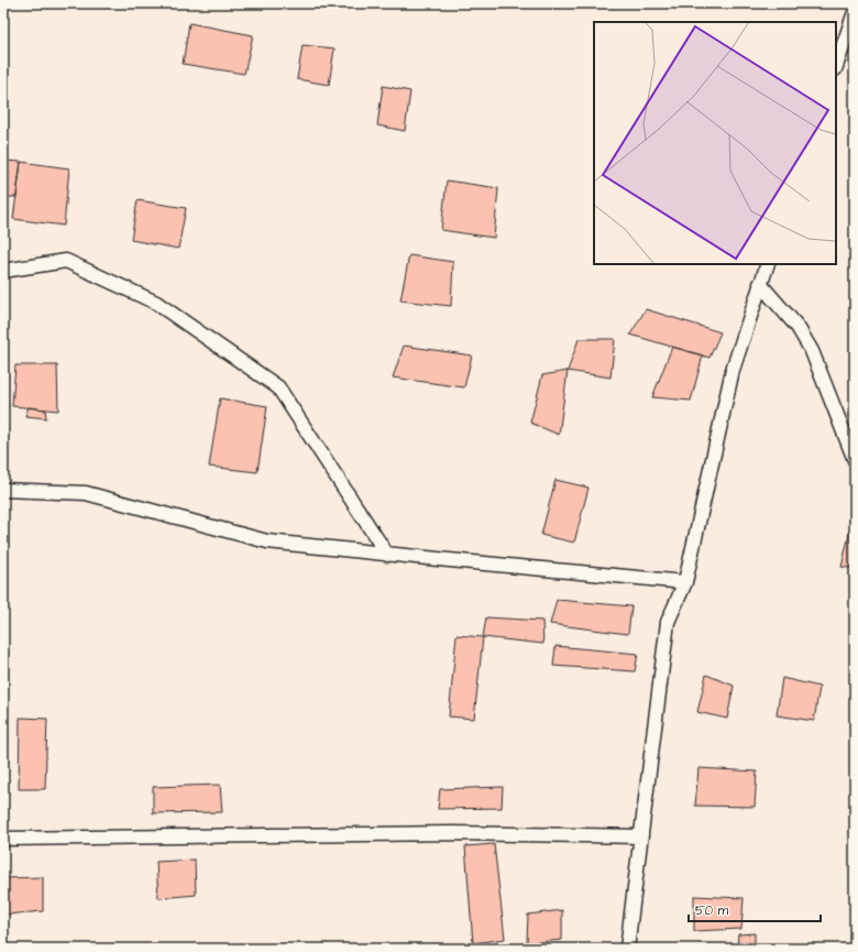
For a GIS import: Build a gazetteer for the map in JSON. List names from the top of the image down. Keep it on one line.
{"scale_bar":"50 m"}
